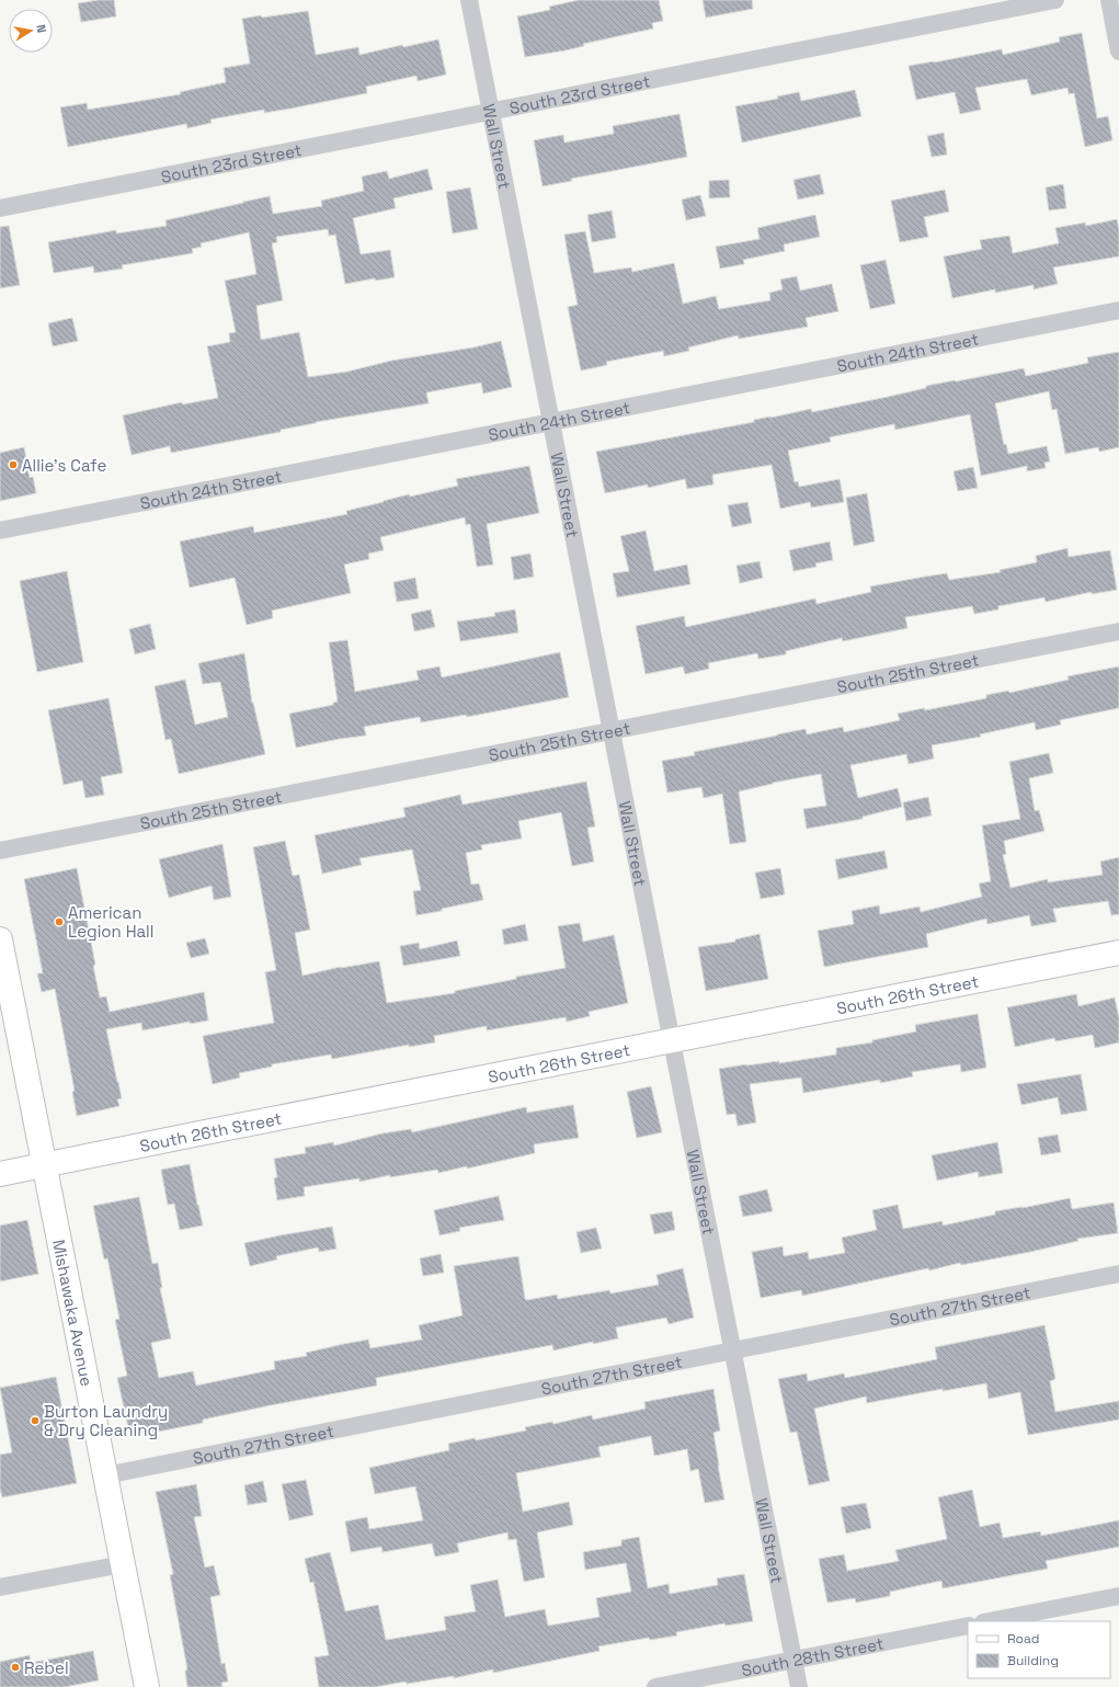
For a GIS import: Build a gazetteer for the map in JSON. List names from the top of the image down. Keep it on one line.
{"streets":{"street":["South 23rd Street","Wall Street","South 24th Street","South 25th Street","South 26th Street","South 27th Street","Mishawaka Avenue","South 28th Street"]},"crossings":[["South 23rd Street","Wall Street"],["Wall Street","South 24th Street"],["Wall Street","South 25th Street"],["Wall Street","South 26th Street"],["Wall Street","South 27th Street"],["Wall Street","South 28th Street"],["South 26th Street","Mishawaka Avenue"],["South 27th Street","Mishawaka Avenue"]],"places":["Allie's Cafe","American Legion Hall","Burton Laundry & Dry Cleaning","Rebel"],"legend":["Road","Building"],"north":"right"}
